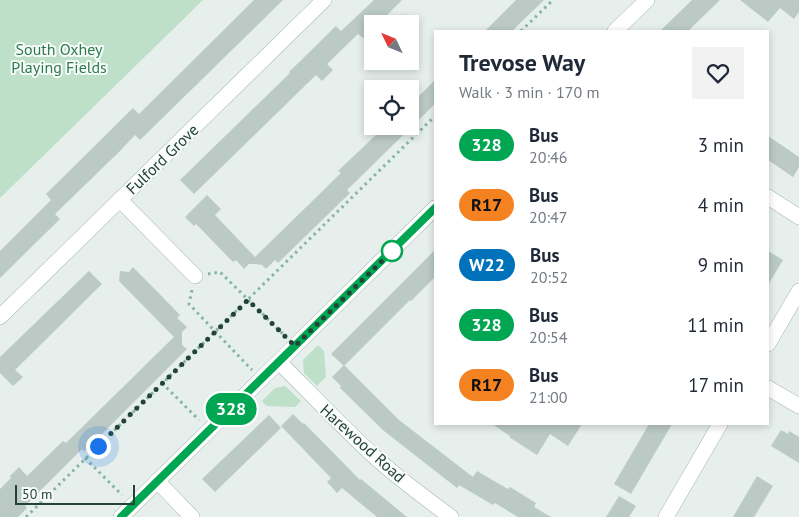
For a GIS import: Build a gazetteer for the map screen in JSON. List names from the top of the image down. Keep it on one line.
{"streets":{"street":["Fulford Grove","Harewood Road"]},"parks":["South Oxhey Playing Fields"],"lines":["bus line 328"],"scale_bar":"50 m","north":"top left","page":{"on_map":"328","heading":["Trevose Way","Walk · 3 min · 170 m"],"list":[{"mark":"328","name":"Bus","note":"20:46","value":"3 min"},{"mark":"R17","name":"Bus","note":"20:47","value":"4 min"},{"mark":"W22","name":"Bus","note":"20:52","value":"9 min"},{"mark":"328","name":"Bus","note":"20:54","value":"11 min"},{"mark":"R17","name":"Bus","note":"21:00","value":"17 min"}],"scale":"50 m"}}
